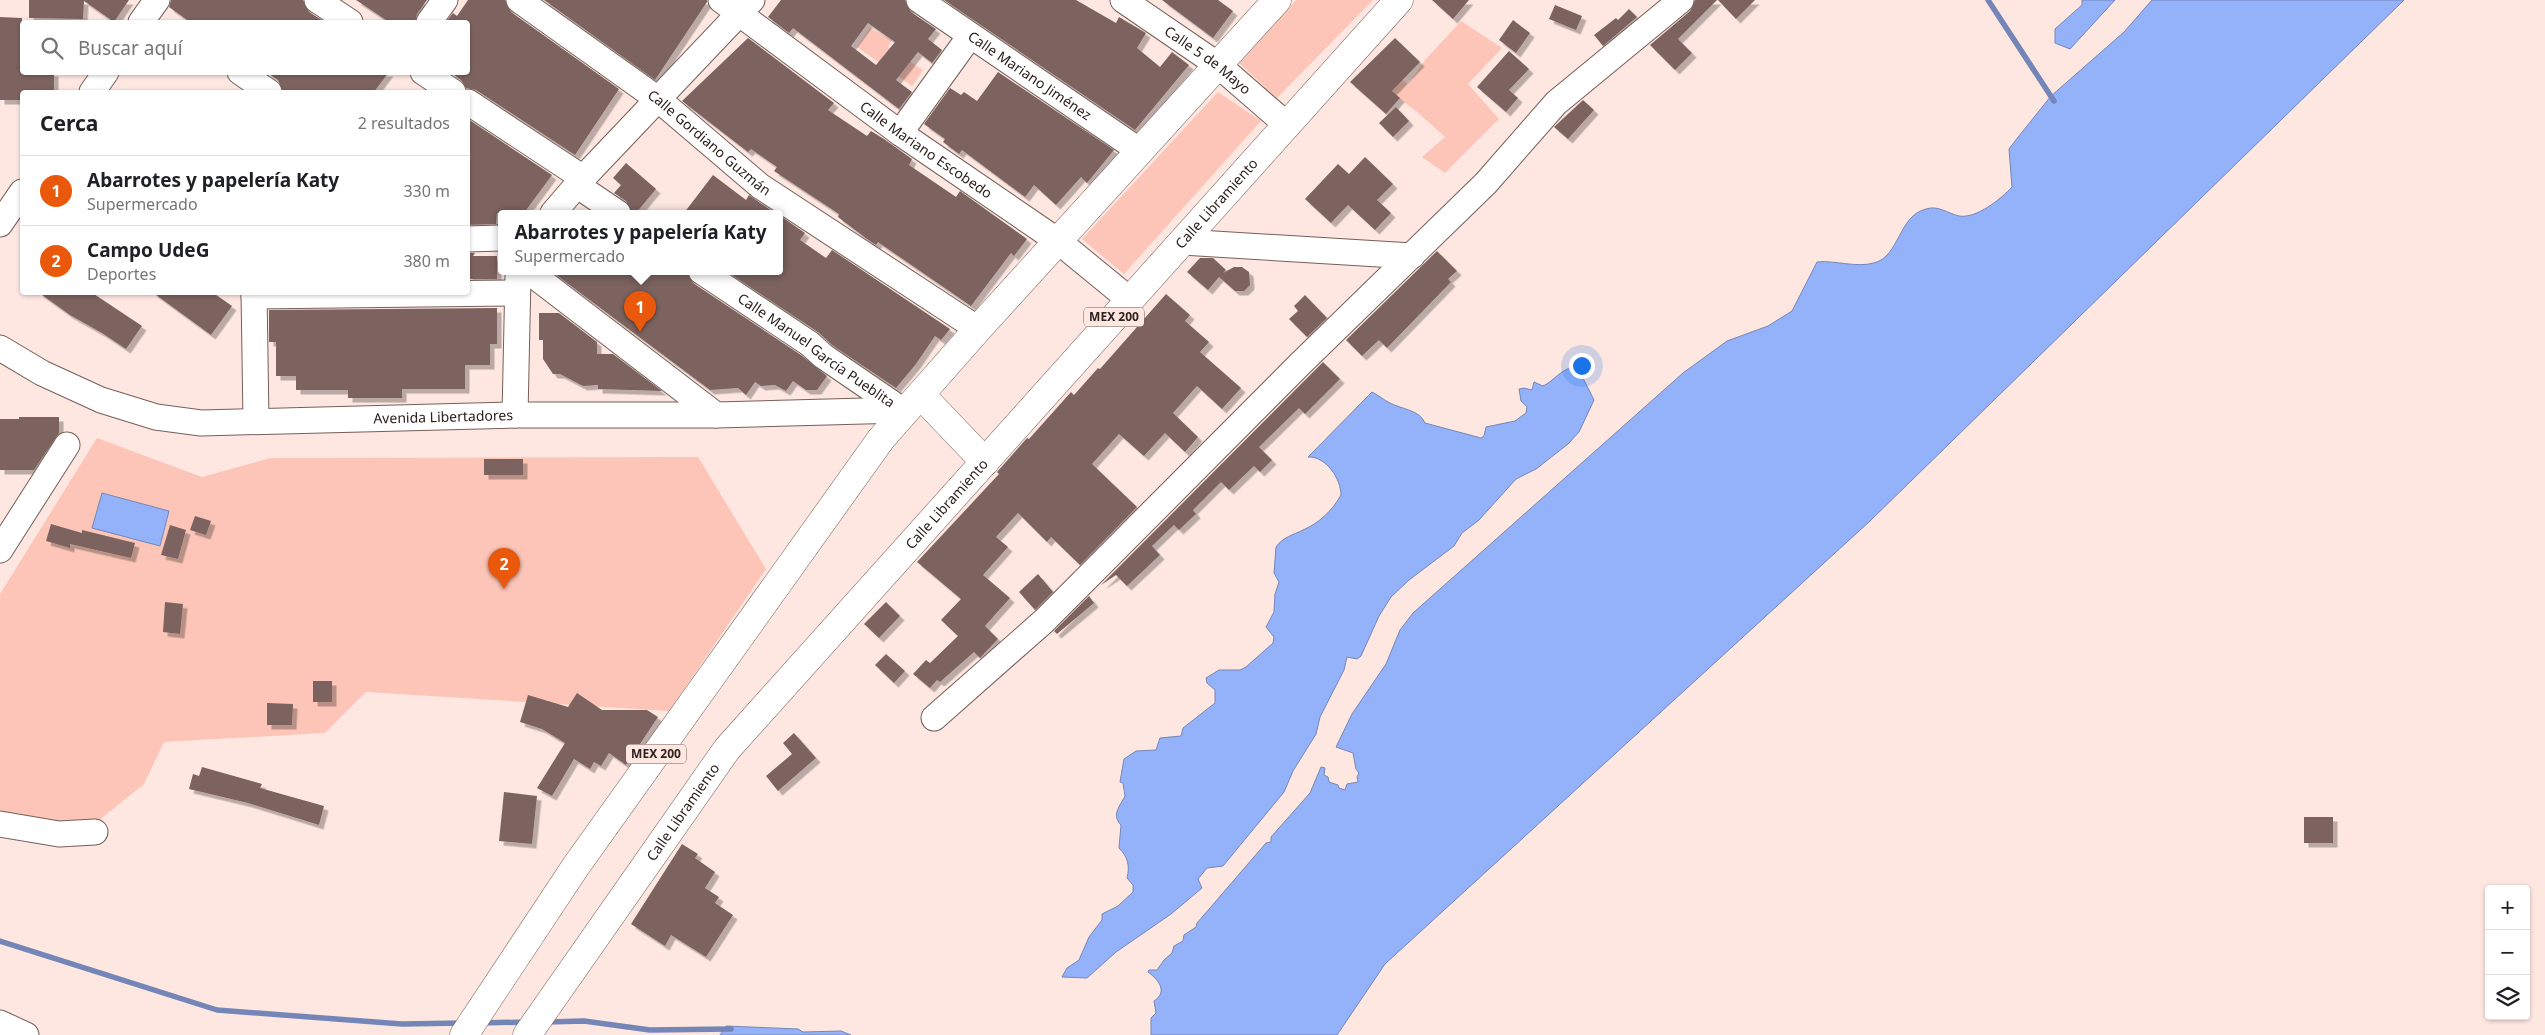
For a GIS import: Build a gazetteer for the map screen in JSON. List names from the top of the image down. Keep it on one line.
{"streets":{"highway":["Calle Libramiento","MEX 200"],"street":["Calle 5 de Mayo","Calle Mariano Jiménez","Calle Gordiano Guzmán","Calle Mariano Escobedo","Calle Manuel García Pueblita","Avenida Libertadores"]},"crossings":[["Calle 5 de Mayo","Calle Libramiento"],["Calle 5 de Mayo","MEX 200"],["Calle Mariano Jiménez","MEX 200"],["Calle Gordiano Guzmán","MEX 200"],["Calle Mariano Escobedo","Calle Libramiento"],["Calle Mariano Escobedo","MEX 200"],["MEX 200","Calle Manuel García Pueblita"],["MEX 200","Avenida Libertadores"],["Calle Manuel García Pueblita","Avenida Libertadores"]],"page":{"search":"Buscar aquí","heading":["Cerca","2 resultados"],"list":[{"mark":"1","name":"Abarrotes y papelería Katy","note":"Supermercado","value":"330 m"},{"mark":"2","name":"Campo UdeG","note":"Deportes","value":"380 m"}],"popup":["Abarrotes y papelería Katy","Supermercado"],"pins":["1","2"],"map_buttons":["+","−"]}}
